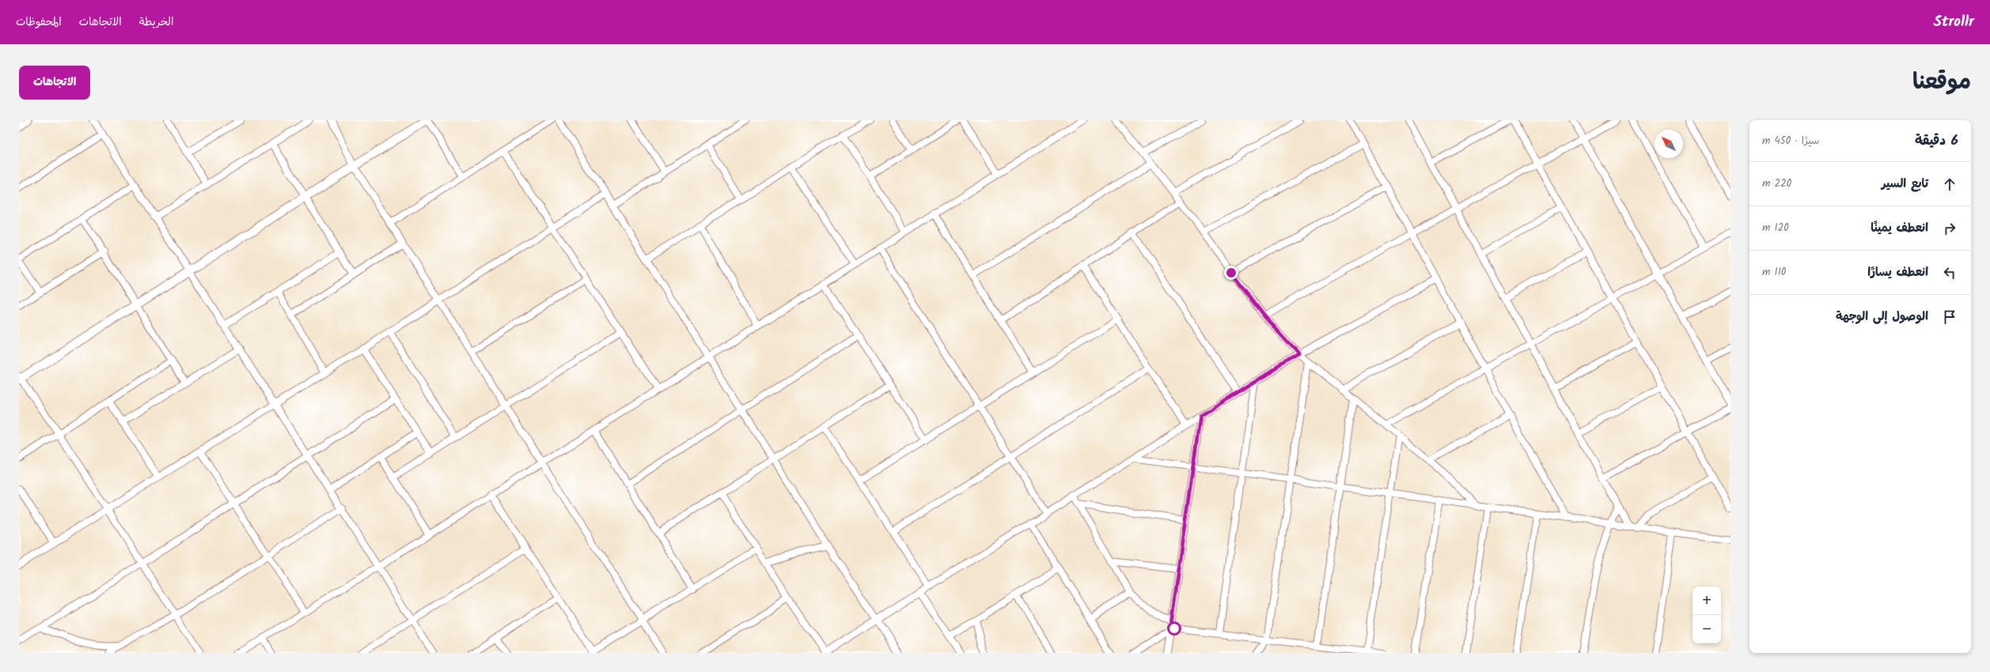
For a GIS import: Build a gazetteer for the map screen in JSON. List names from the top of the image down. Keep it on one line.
{"north":"top left","page":{"header":"Strollr","nav":["الخريطة","الاتجاهات","المحفوظات"],"title":"موقعنا","buttons":"الاتجاهات","heading":["6 دقيقة","سيرًا · 450 m"],"list":[["تابع السير","220 m"],["انعطف يمينًا","120 m"],["انعطف يسارًا","110 m"],"الوصول إلى الوجهة"],"map_buttons":["+","−"]}}
